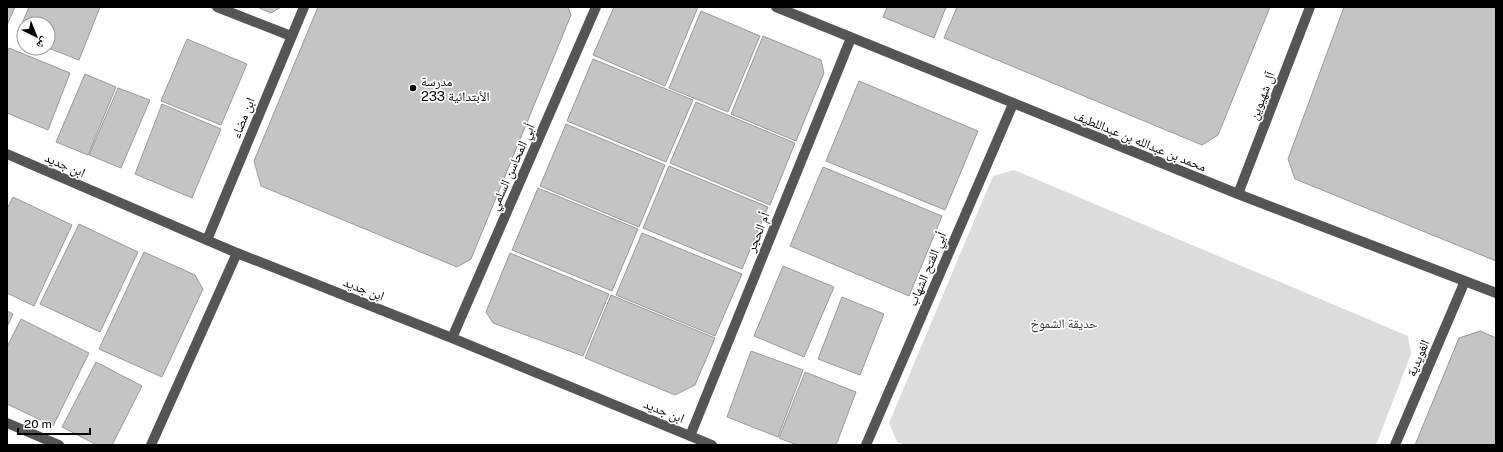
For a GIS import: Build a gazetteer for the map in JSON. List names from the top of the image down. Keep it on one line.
{"streets":{"street":["آل شهيوين","ابن مضاء","محمد بن عبدالله بن عبداللطيف","ابن جديد","أبي المحاسن السلمي","أم الحجر","أبي الفتح الشهاب","الغويدية"]},"crossings":[["آل شهيوين","محمد بن عبدالله بن عبداللطيف"],["ابن مضاء","ابن جديد"],["محمد بن عبدالله بن عبداللطيف","أم الحجر"],["محمد بن عبدالله بن عبداللطيف","أبي الفتح الشهاب"],["محمد بن عبدالله بن عبداللطيف","الغويدية"],["ابن جديد","أبي المحاسن السلمي"],["ابن جديد","أم الحجر"]],"parks":["حديقة الشموخ"],"places":["مدرسة الأبتدائية 233"],"scale_bar":"20 m","north":"bottom right"}
